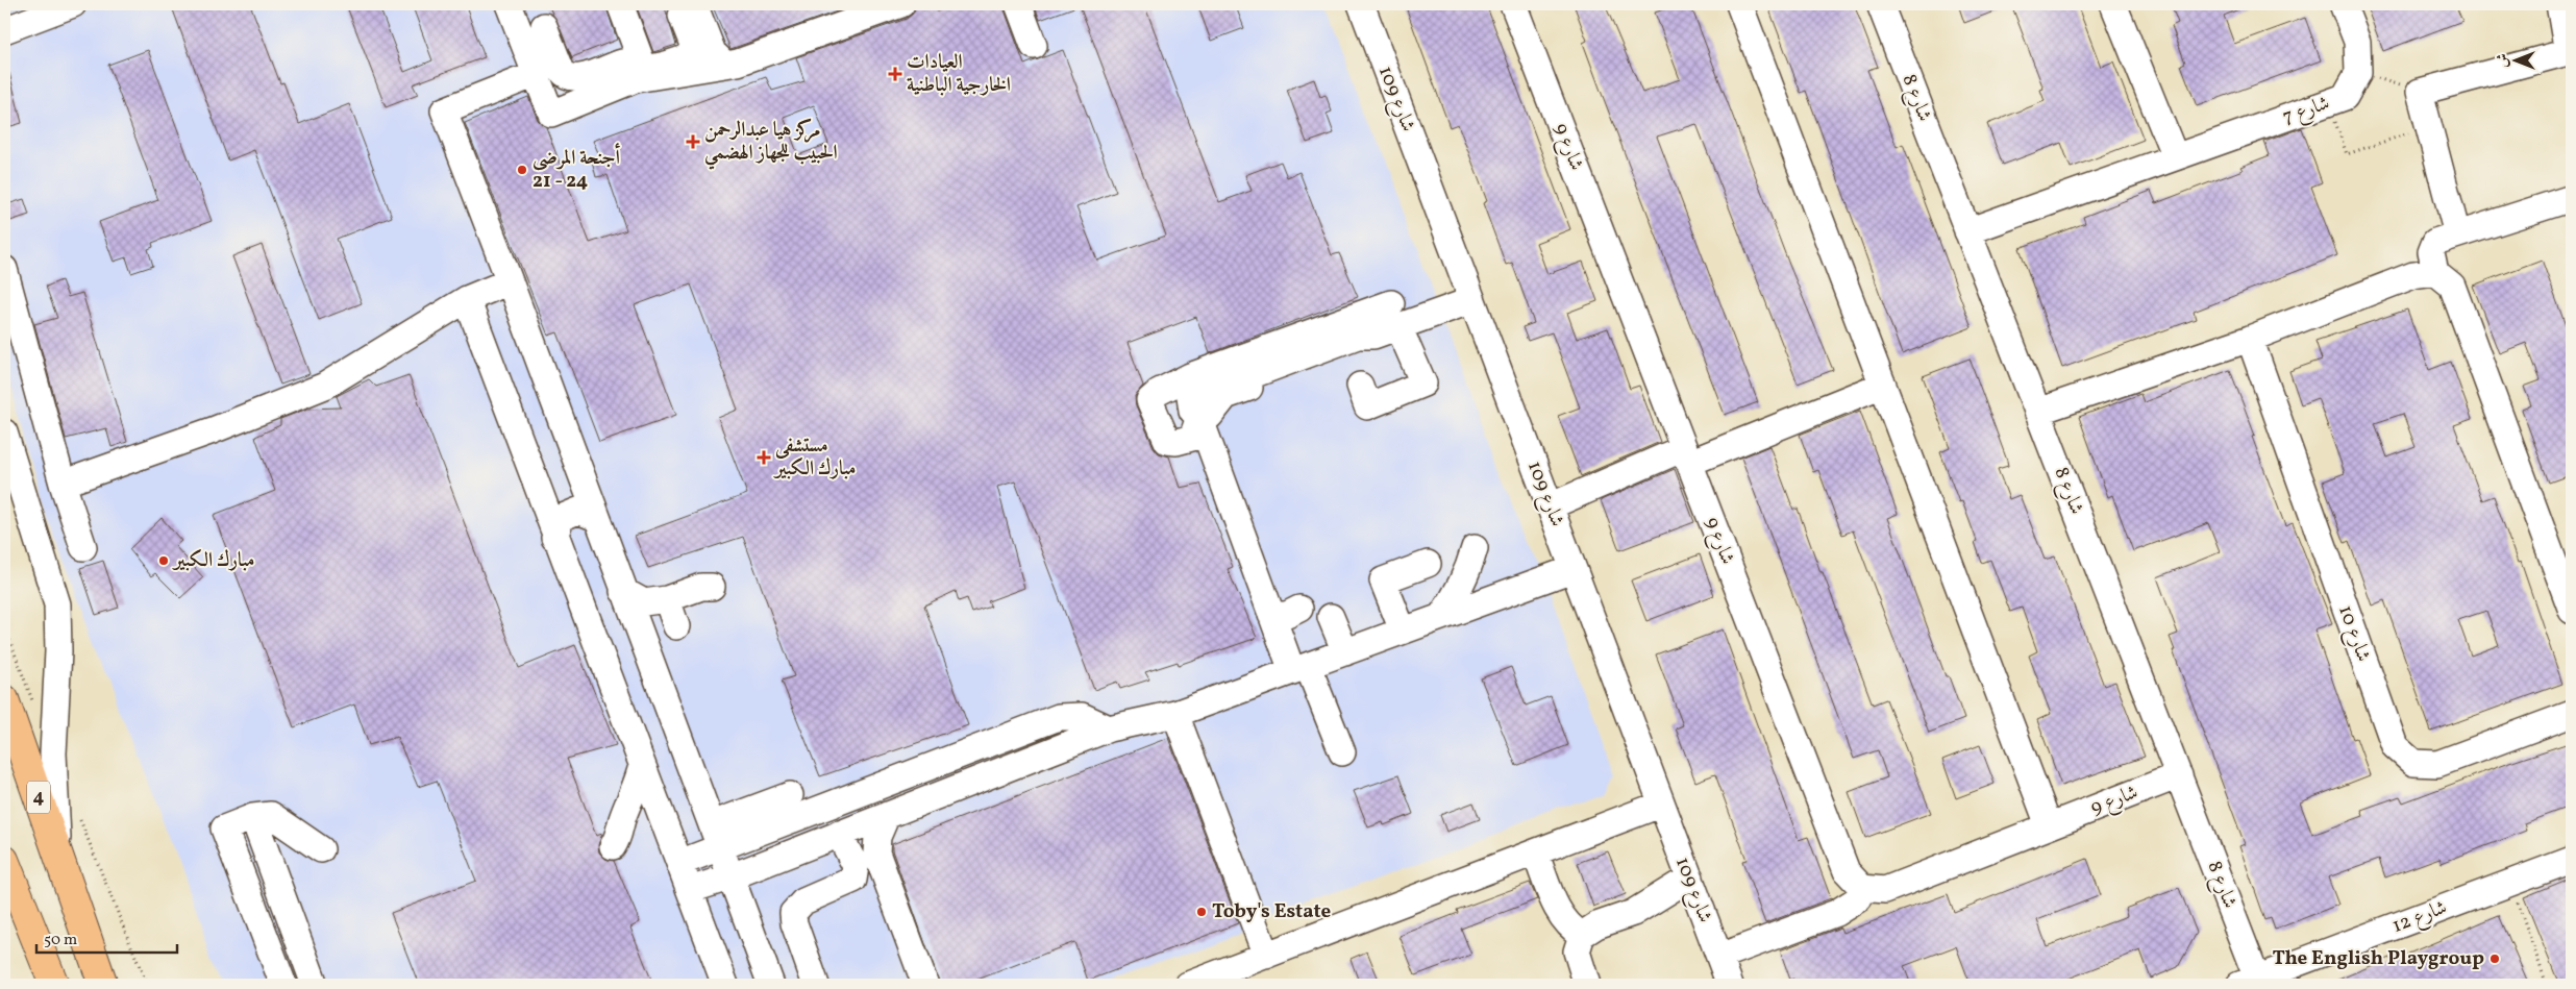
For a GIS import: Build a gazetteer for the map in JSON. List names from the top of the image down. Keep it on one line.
{"streets":{"highway":["4"],"street":["شارع 8","شارع 109","شارع 7","شارع 9","شارع 10","شارع 12"]},"crossings":[["شارع 8","شارع 7"],["شارع 8","شارع 9"],["شارع 8","شارع 12"]],"places":{"health":["العيادات الخارجية الباطنية","مركز هيا عبدالرحمن الحبيب للجهاز الهضمي","مستشفى مبارك الكبير"],"other":["أجنحة المرضى 21 - 24","مبارك الكبير","Toby's Estate","The English Playgroup"]},"scale_bar":"50 m","north":"left"}
